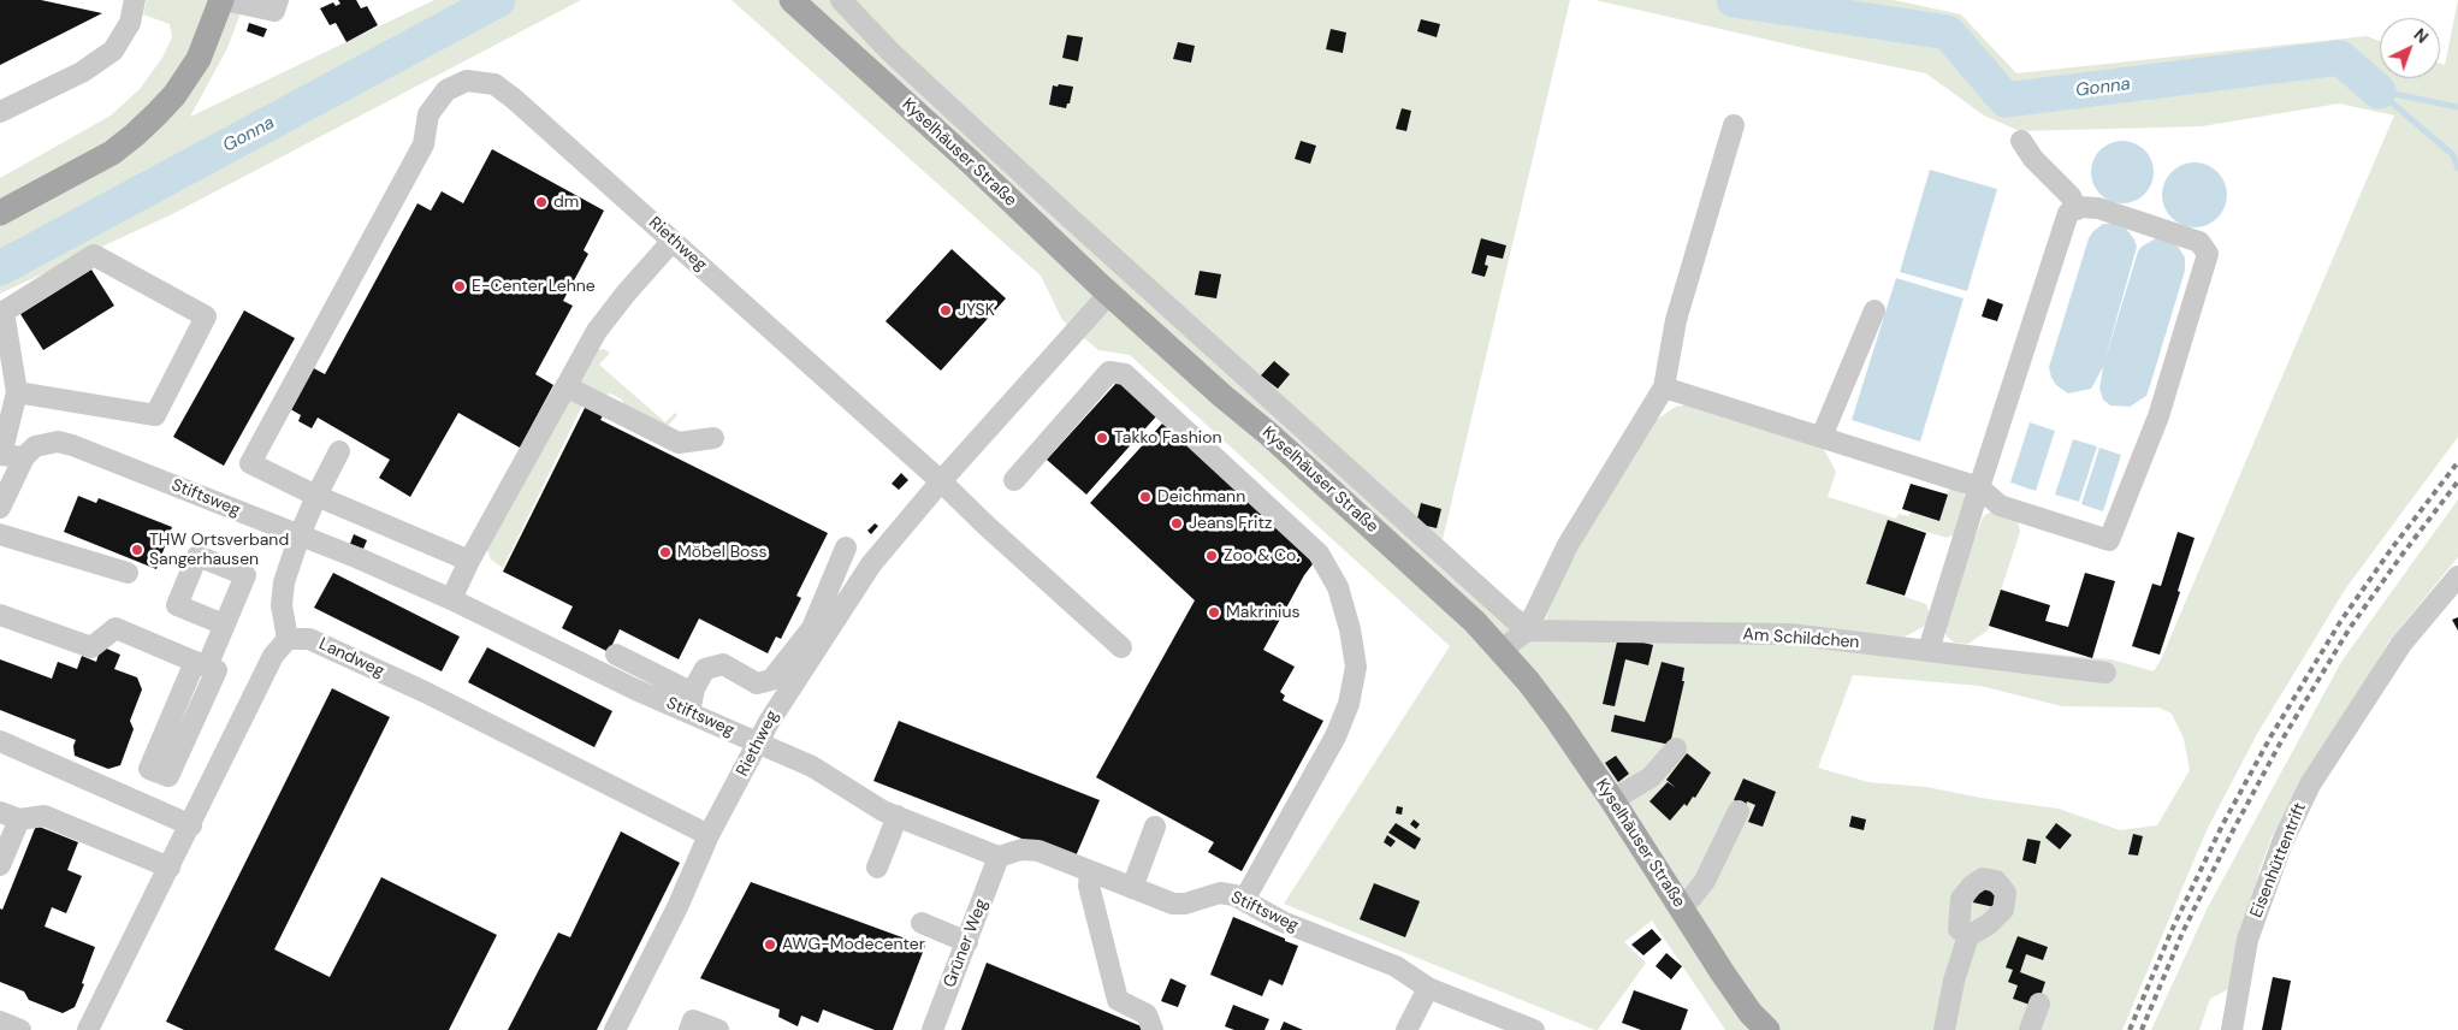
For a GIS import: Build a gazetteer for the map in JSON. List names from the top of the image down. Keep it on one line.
{"streets":{"main road":["Kyselhäuser Straße"],"street":["Riethweg","Stiftsweg","Am Schildchen","Landweg","Eisenhüttentrift","Grüner Weg"]},"crossings":[["Kyselhäuser Straße","Riethweg"],["Riethweg","Stiftsweg"],["Riethweg","Landweg"],["Stiftsweg","Grüner Weg"]],"water":["Gonna"],"places":["dm","E-Center Lehne","JYSK","Takko Fashion","Deichmann","Jeans Fritz","THW Ortsverband Sangerhausen","Möbel Boss","Zoo & Co.","Makrinius","AWG-Modecenter"],"north":"top right"}
